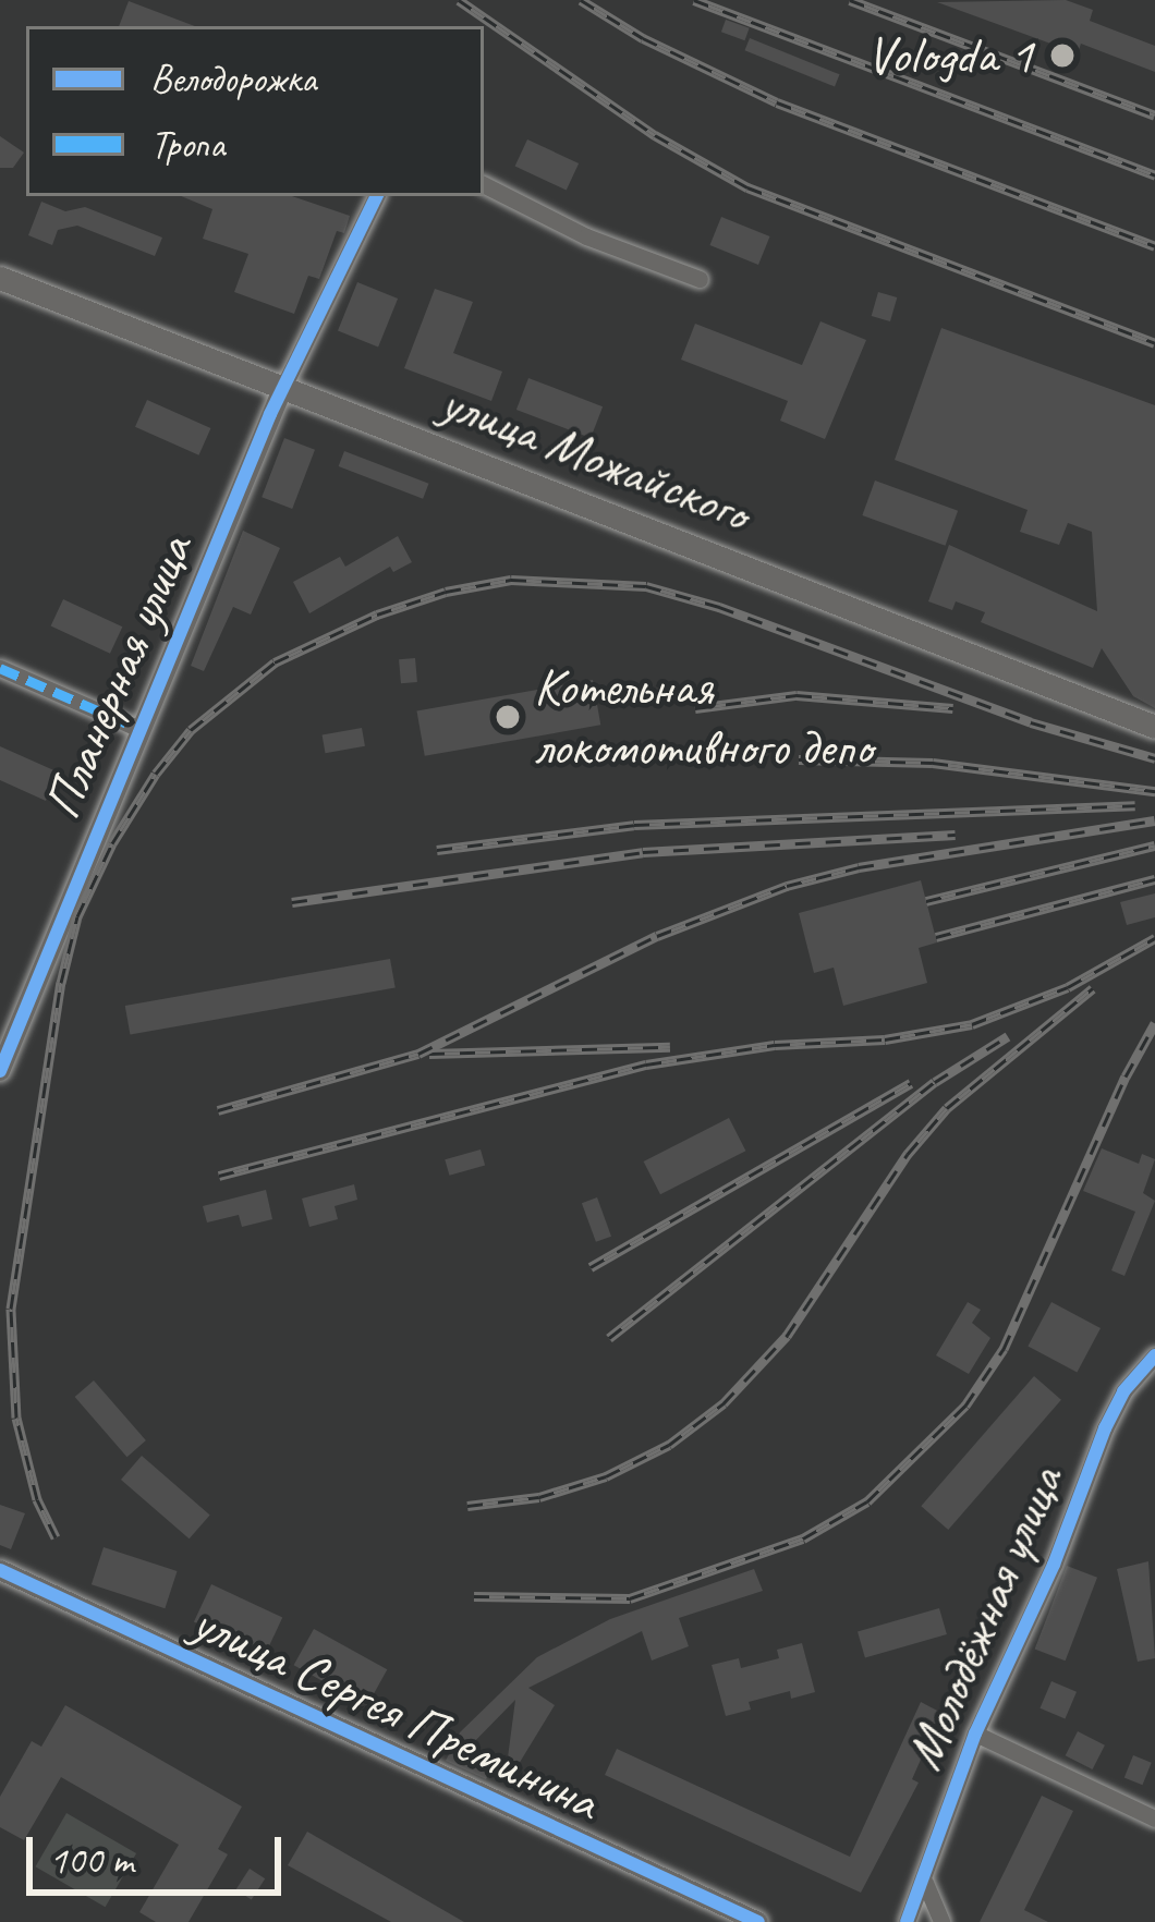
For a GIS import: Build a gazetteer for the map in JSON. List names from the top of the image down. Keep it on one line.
{"streets":{"main road":["улица Можайского"],"street":["Планерная улица","Молодёжная улица","улица Сергея Преминина"]},"crossings":[["улица Можайского","Планерная улица"]],"places":["Vologda 1","Котельная локомотивного депо"],"legend":["Велодорожка","Тропа"],"scale_bar":"100 m"}
